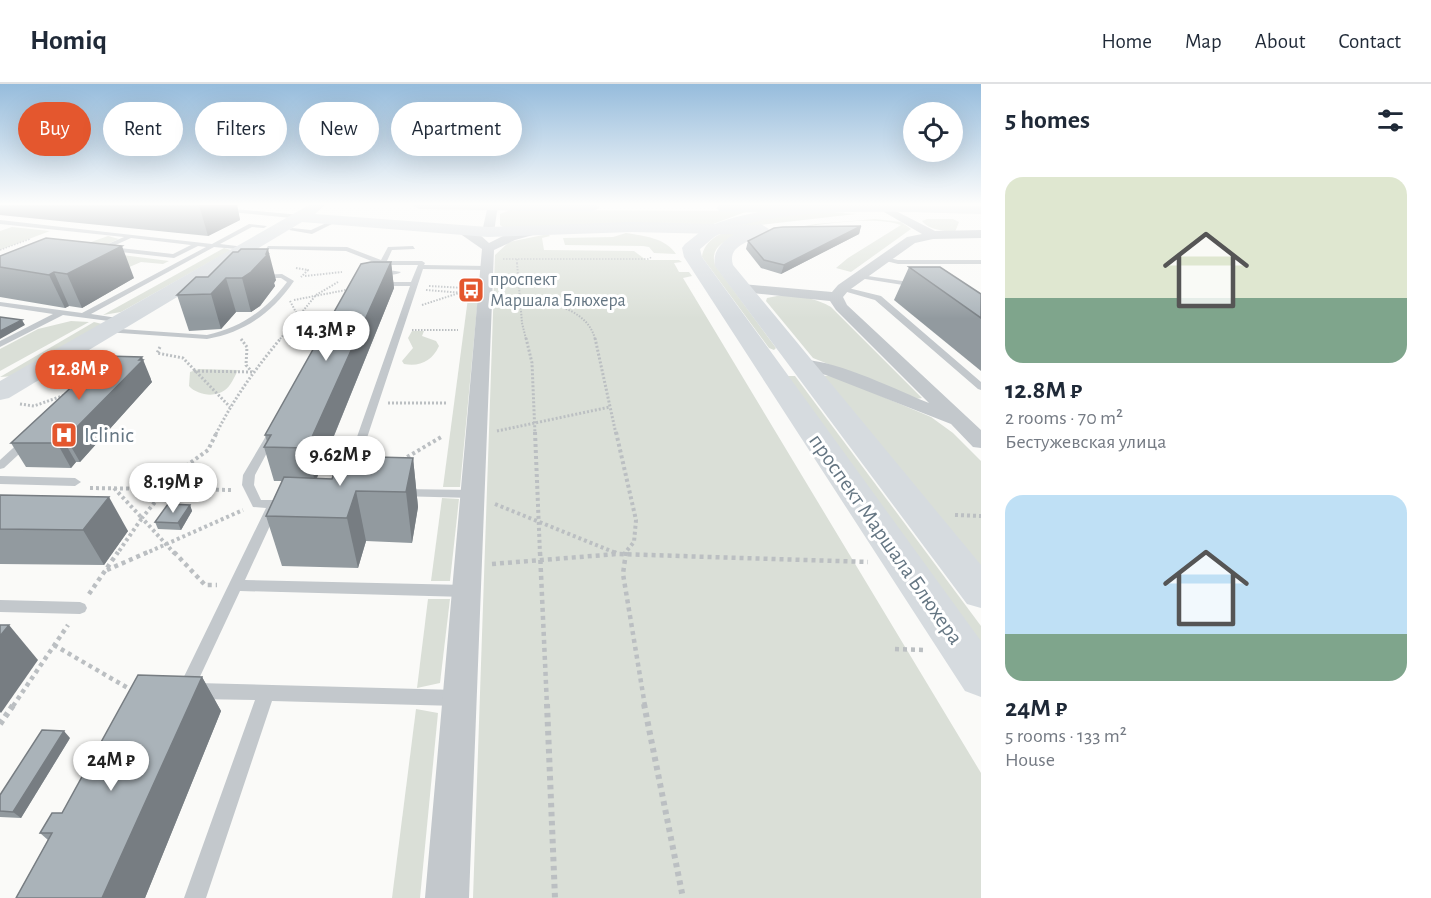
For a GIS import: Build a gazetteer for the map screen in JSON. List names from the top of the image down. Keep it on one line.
{"streets":{"main road":["проспект Маршала Блюхера"]},"places":{"bus stop":["проспект Маршала Блюхера"],"hospital":["Iclinic"]},"page":{"header":"Homiq","nav":["Home","Map","About","Contact"],"heading":"5 homes","chip":["Buy","Rent","Filters","New","Apartment"],"list":[{"name":"12.8M ₽","note":"2 rooms · 70 m² · Бестужевская улица"},{"name":"24M ₽","note":"5 rooms · 133 m² · House"}],"price":["14.3M ₽","12.8M ₽","9.62M ₽","8.19M ₽","24M ₽"]}}
